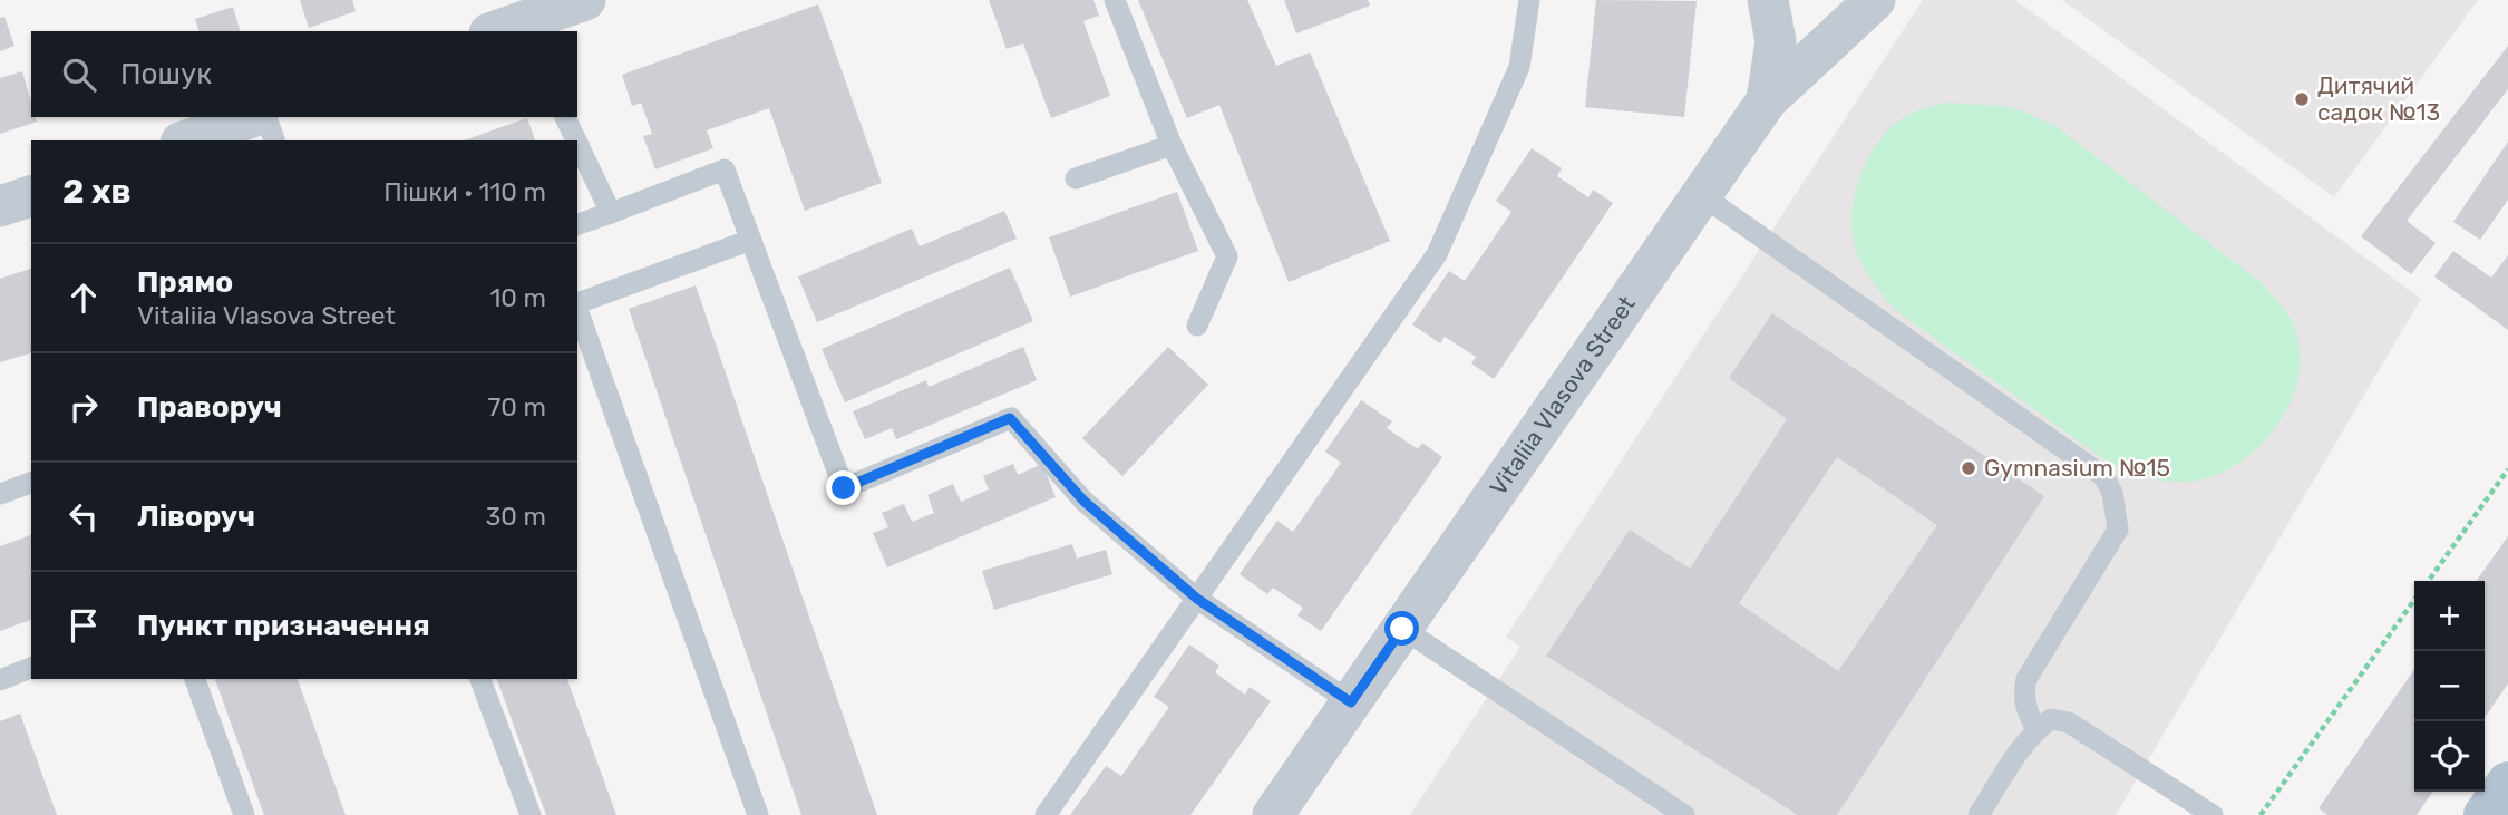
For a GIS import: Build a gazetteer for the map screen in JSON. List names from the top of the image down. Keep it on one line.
{"streets":{"street":["Vitaliia Vlasova Street"]},"places":["Дитячий садок №13","Gymnasium №15"],"page":{"search":"Пошук","heading":["2 хв","Пішки · 110 m"],"list":[["Прямо","Vitaliia Vlasova Street","10 m"],["Праворуч","70 m"],["Ліворуч","30 m"],"Пункт призначення"],"map_buttons":["+","−"]}}
